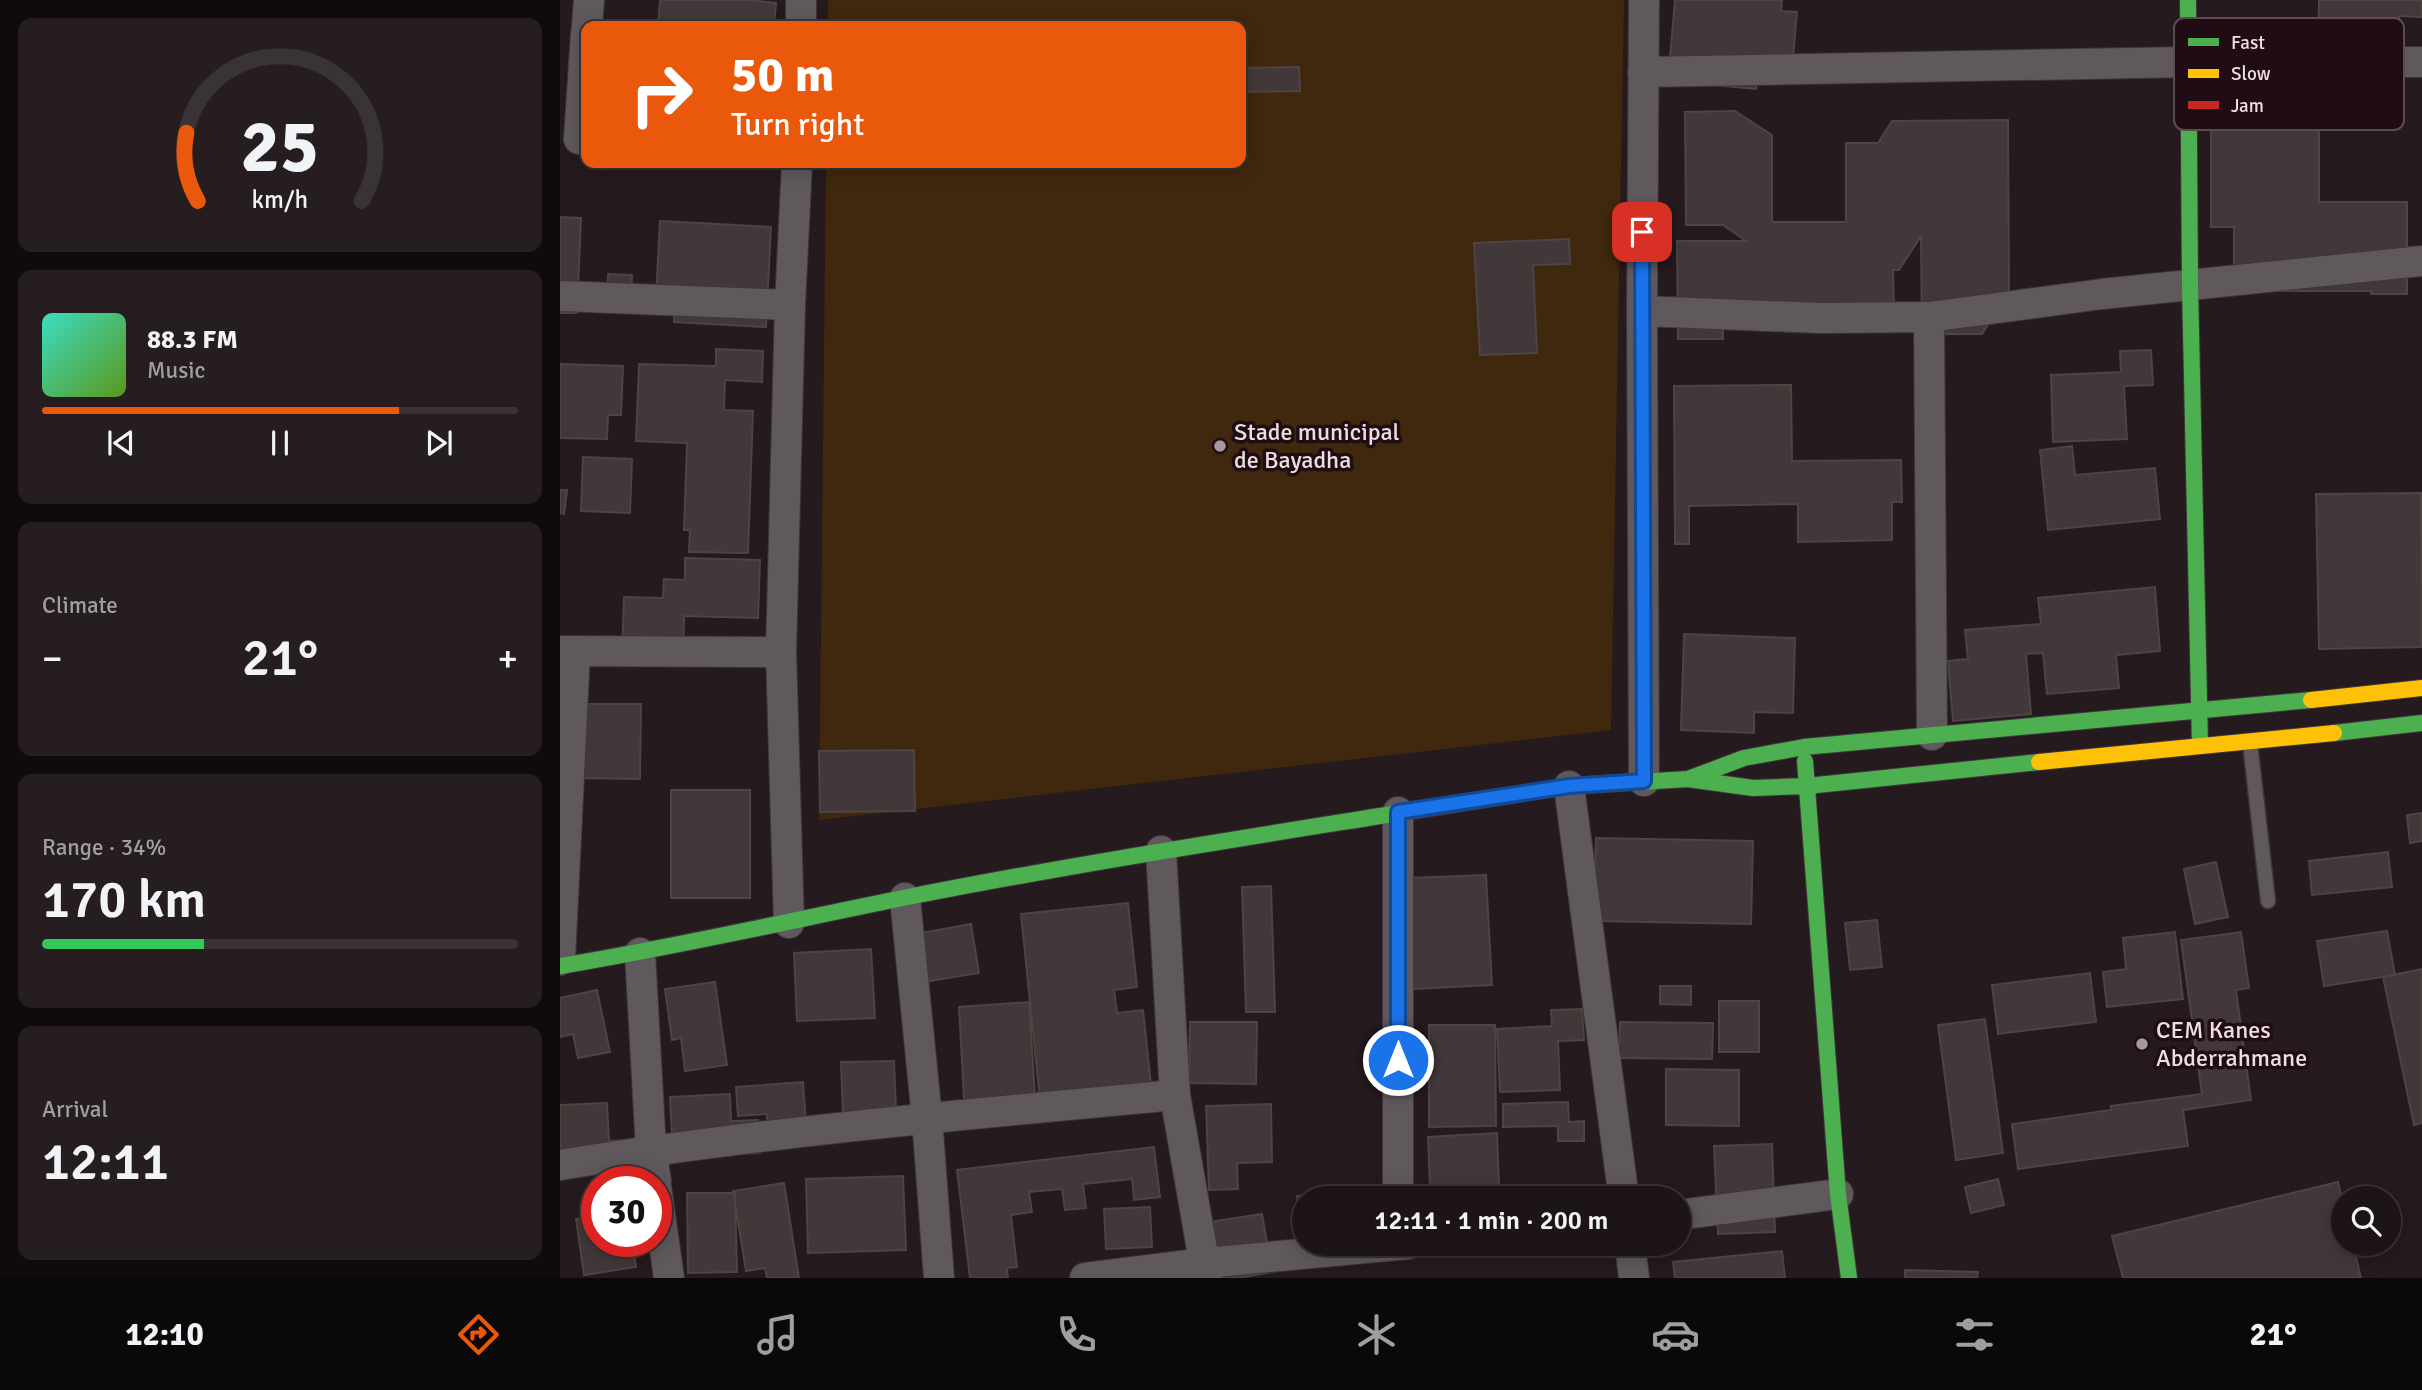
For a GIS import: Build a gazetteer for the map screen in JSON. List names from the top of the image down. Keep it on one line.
{"places":["Stade municipal de Bayadha","CEM Kanes Abderrahmane"],"legend":["Fast","Slow","Jam"],"page":{"turn":["50 m","Turn right"],"song":["88.3 FM","Music"],"tile":["Climate",["Range · 34%","170 km"],["Arrival","12:11"]],"heat":["−","21°","+"],"limit":"30","trip":"12:11 · 1 min · 200 m","tabs":["12:10","21°"],"gauge":["25","km/h"]}}
